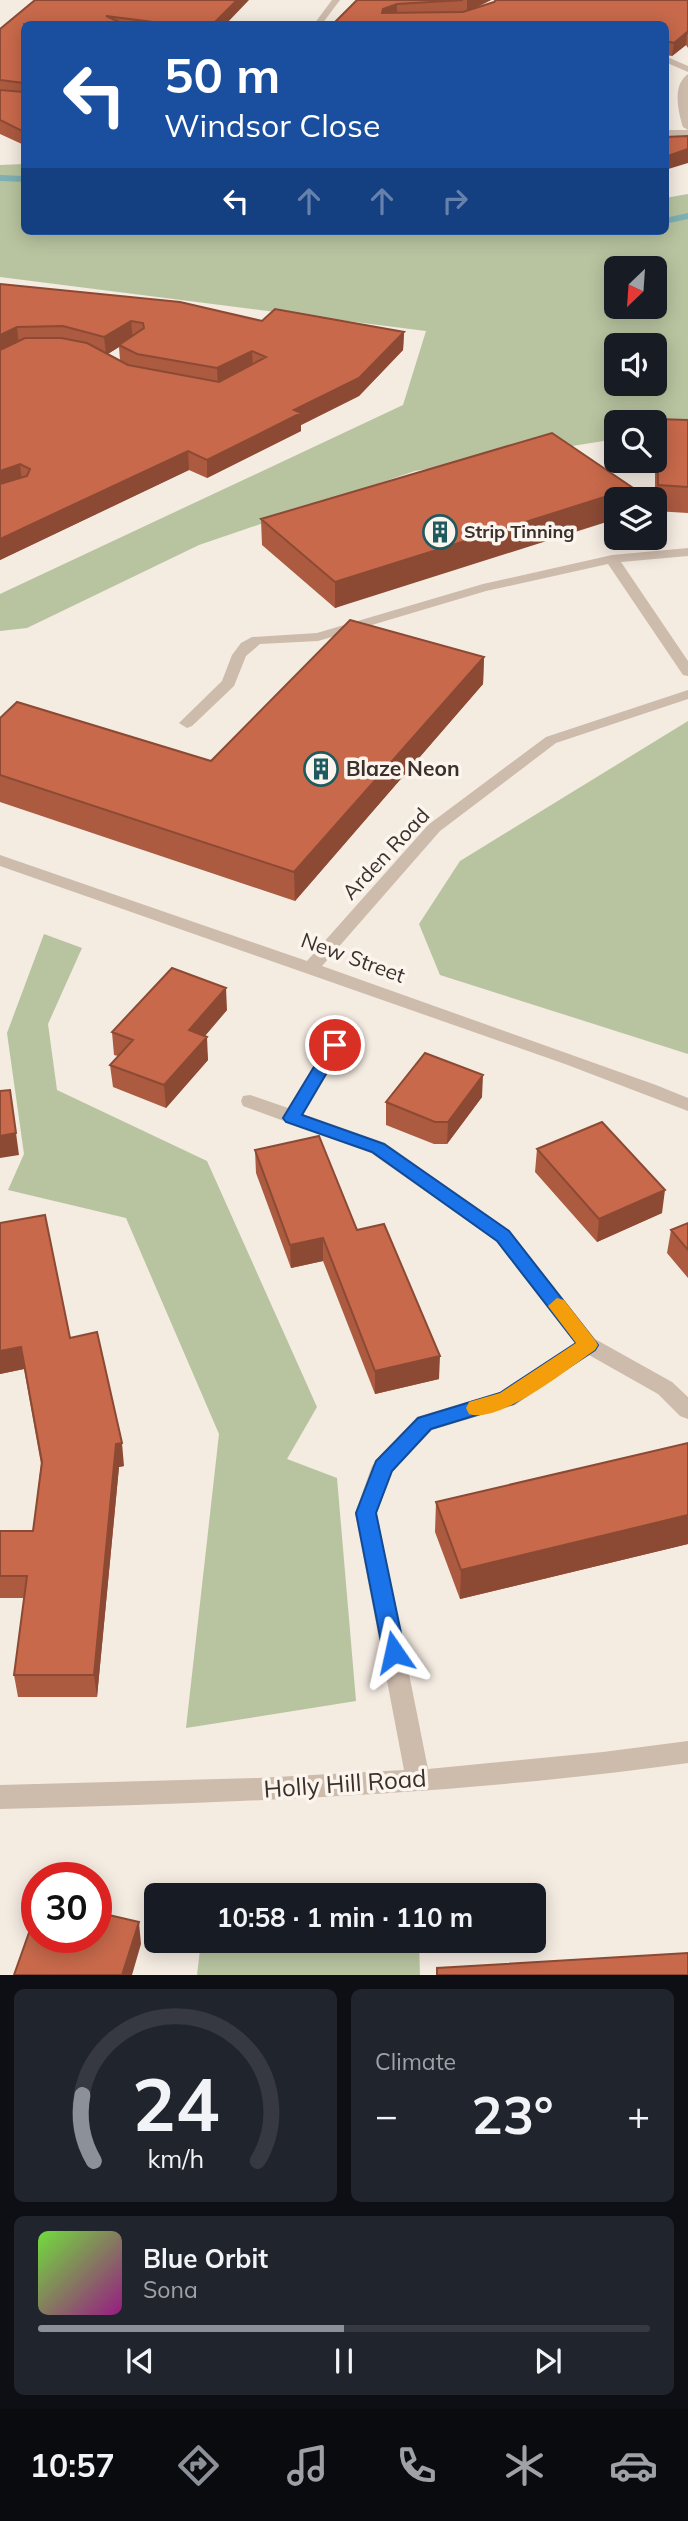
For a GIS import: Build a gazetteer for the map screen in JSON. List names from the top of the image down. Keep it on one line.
{"streets":{"street":["Arden Road","New Street","Holly Hill Road"]},"crossings":[["Arden Road","New Street"]],"places":{"building":["Strip Tinning","Blaze Neon"]},"north":"bottom left","page":{"turn":["50 m","Windsor Close"],"limit":"30","trip":"10:58 · 1 min · 110 m","tile":"Climate","heat":["−","23°","+"],"song":["Blue Orbit","Sona"],"tabs":"10:57","gauge":["24","km/h"]}}
